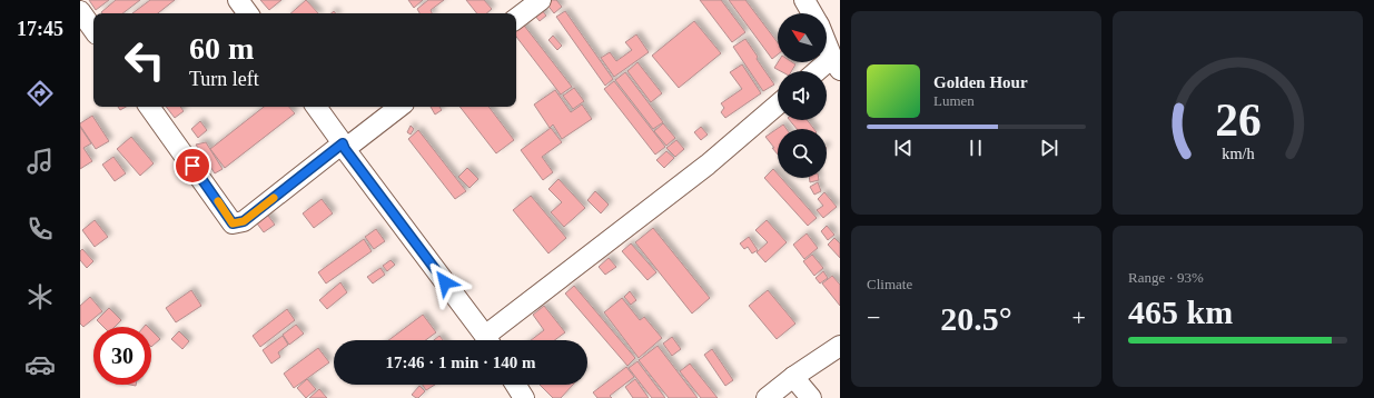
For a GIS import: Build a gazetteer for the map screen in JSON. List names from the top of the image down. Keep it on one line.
{"north":"top left","page":{"tabs":"17:45","turn":["60 m","Turn left"],"song":["Golden Hour","Lumen"],"tile":["Climate",["Range · 93%","465 km"]],"heat":["−","20.5°","+"],"limit":"30","trip":"17:46 · 1 min · 140 m","gauge":["26","km/h"]}}
